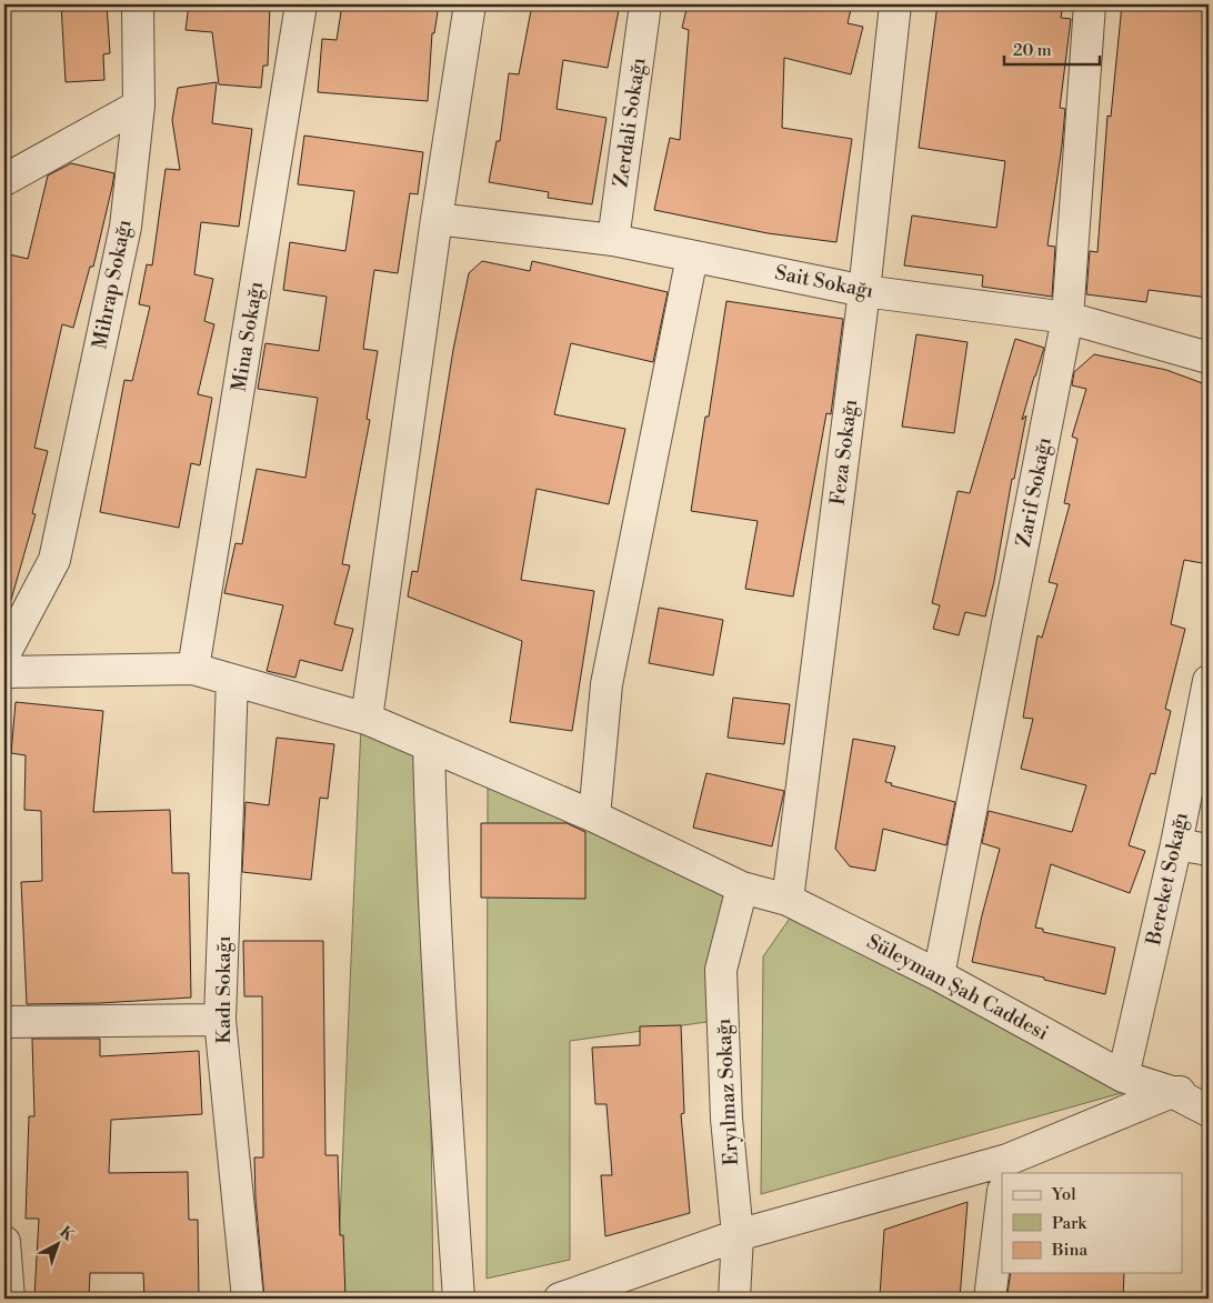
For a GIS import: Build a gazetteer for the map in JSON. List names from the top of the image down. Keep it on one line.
{"streets":{"street":["Zerdali Sokağı","Sait Sokağı","Mihrap Sokağı","Mina Sokağı","Feza Sokağı","Zarif Sokağı","Bereket Sokağı","Süleyman Şah Caddesi","Kadı Sokağı","Eryılmaz Sokağı"]},"crossings":[["Zerdali Sokağı","Sait Sokağı"],["Sait Sokağı","Feza Sokağı"],["Sait Sokağı","Zarif Sokağı"],["Feza Sokağı","Süleyman Şah Caddesi"],["Zarif Sokağı","Süleyman Şah Caddesi"],["Bereket Sokağı","Süleyman Şah Caddesi"],["Süleyman Şah Caddesi","Eryılmaz Sokağı"]],"legend":["Yol","Park","Bina"],"scale_bar":"20 m","north":"top right"}
